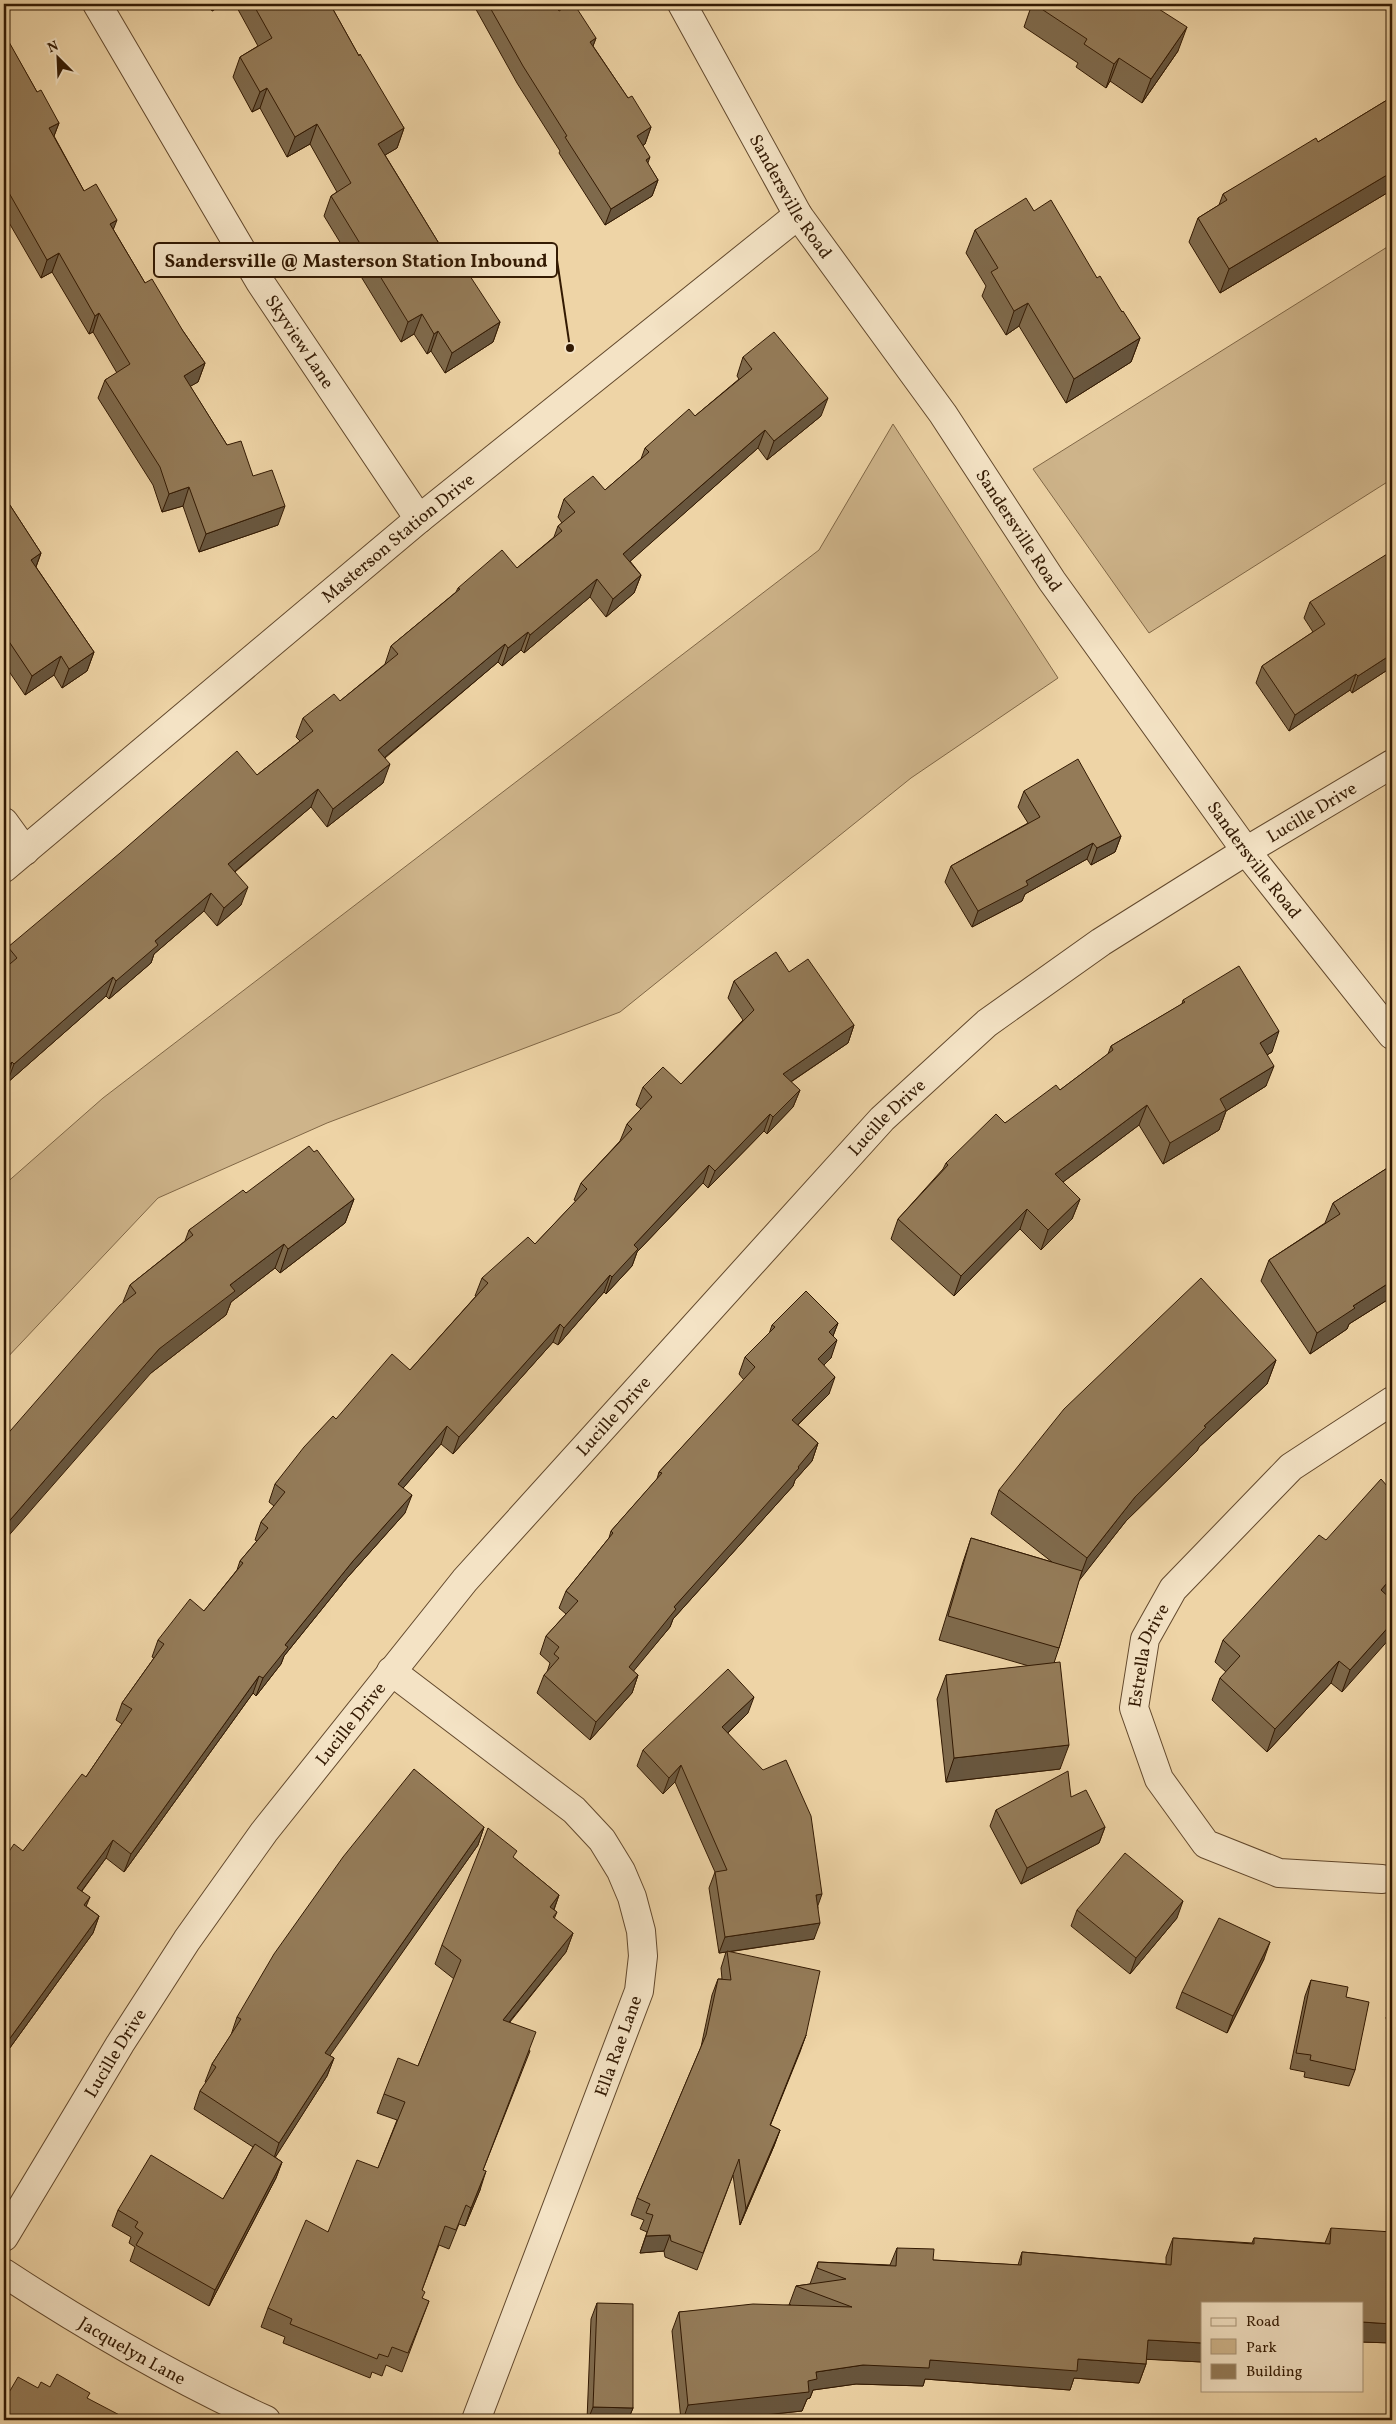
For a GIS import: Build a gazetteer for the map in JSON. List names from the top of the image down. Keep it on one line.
{"streets":{"street":["Sandersville Road","Skyview Lane","Masterson Station Drive","Lucille Drive","Estrella Drive","Ella Rae Lane","Jacquelyn Lane"]},"crossings":[["Sandersville Road","Masterson Station Drive"],["Sandersville Road","Lucille Drive"],["Skyview Lane","Masterson Station Drive"],["Lucille Drive","Ella Rae Lane"]],"places":["Sandersville @ Masterson Station Inbound"],"legend":["Road","Park","Building"],"north":"top left"}
